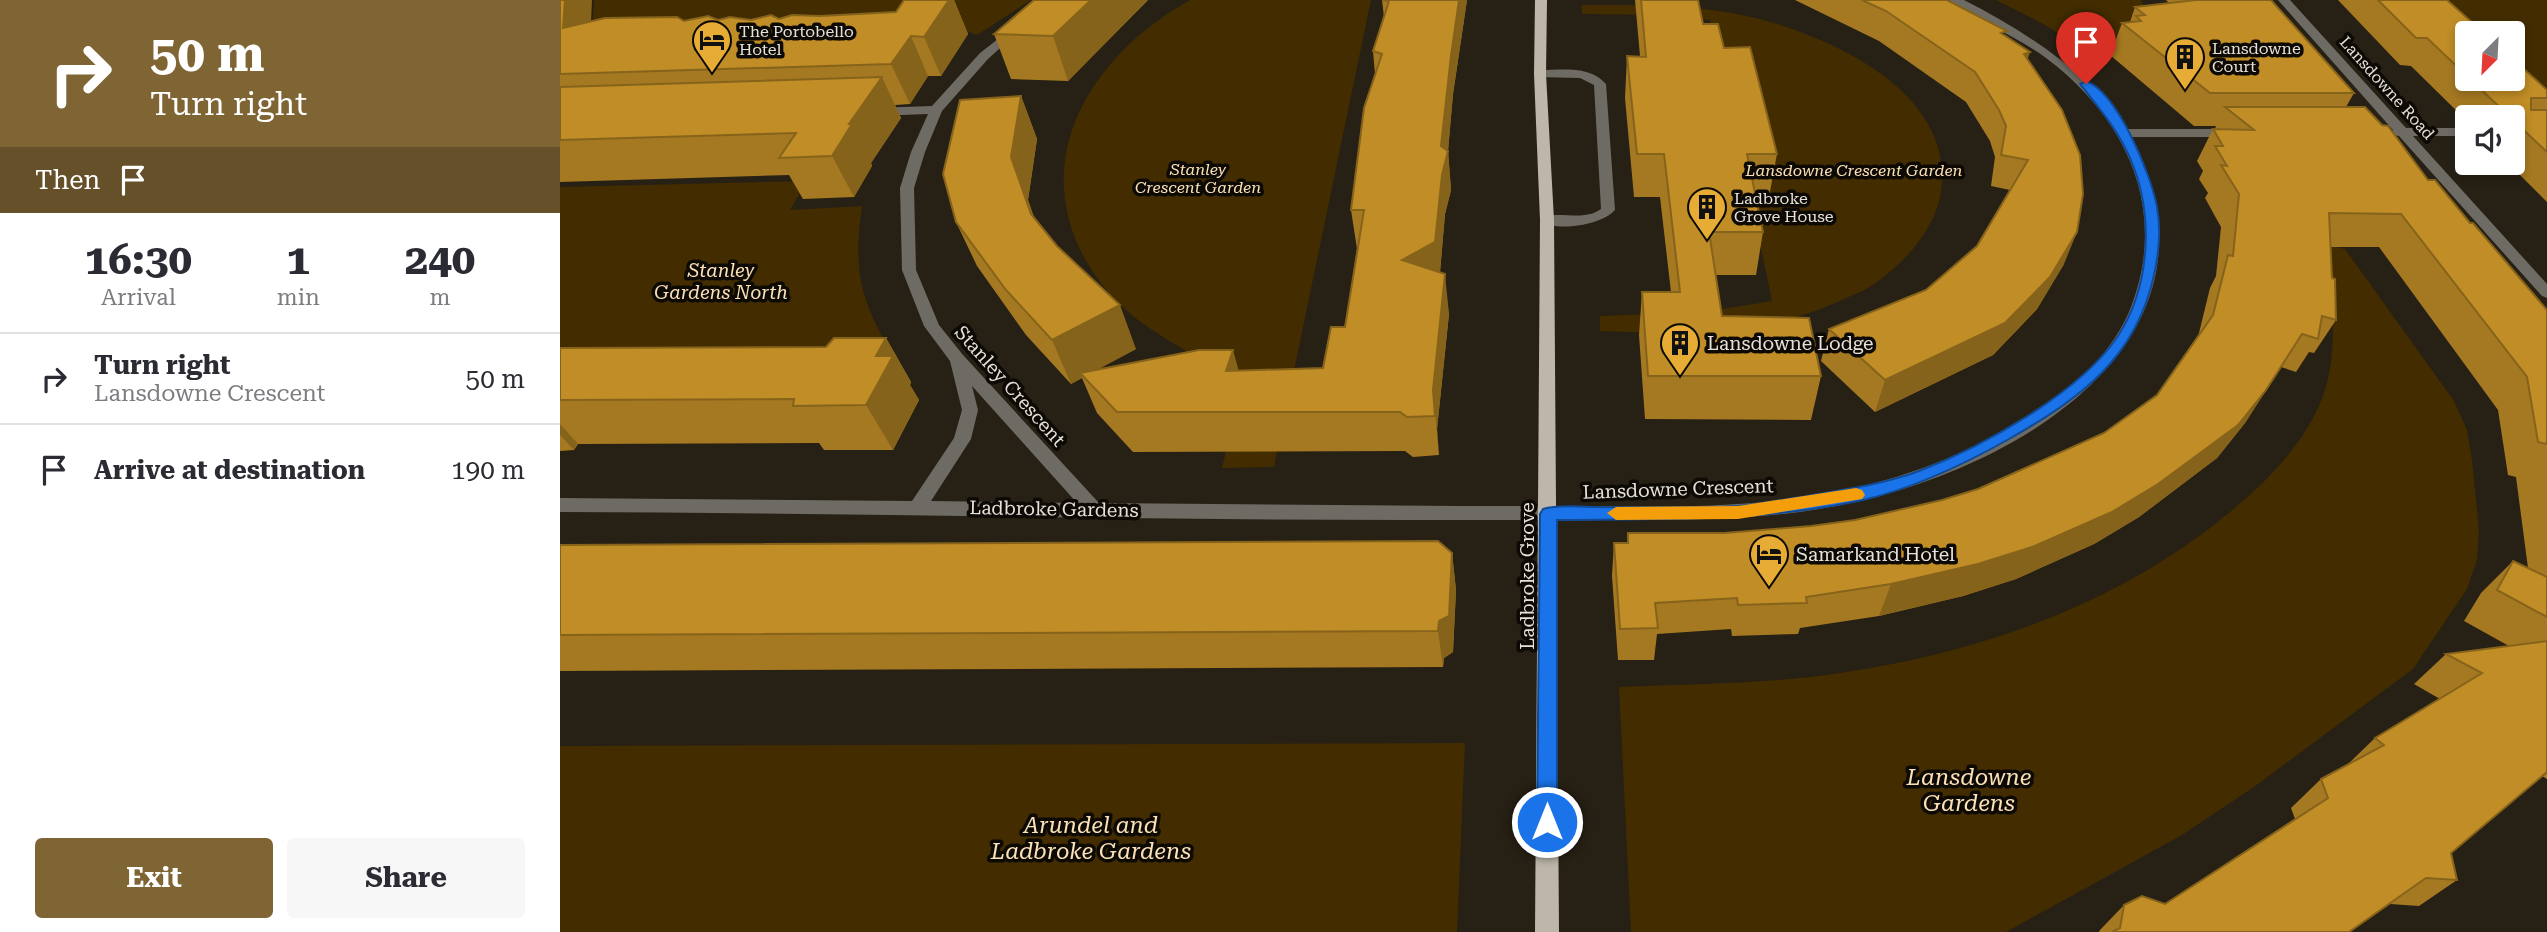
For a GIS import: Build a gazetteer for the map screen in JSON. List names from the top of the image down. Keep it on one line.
{"streets":{"main road":["Ladbroke Grove"],"street":["Lansdowne Road","Stanley Crescent","Lansdowne Crescent","Ladbroke Gardens"]},"crossings":[["Stanley Crescent","Ladbroke Gardens"],["Lansdowne Crescent","Ladbroke Gardens"],["Lansdowne Crescent","Ladbroke Grove"],["Ladbroke Gardens","Ladbroke Grove"]],"parks":["Stanley Crescent Garden","Lansdowne Crescent Garden","Stanley Gardens North","Lansdowne Gardens","Arundel and Ladbroke Gardens"],"places":{"hotel":["The Portobello Hotel","Samarkand Hotel"],"building":["Lansdowne Court","Ladbroke Grove House","Lansdowne Lodge"]},"north":"bottom left","page":{"turn":["50 m","Turn right"],"then":"Then","eta":["16:30","Arrival","1","min","240","m"],"list":[{"name":"Turn right","note":"Lansdowne Crescent","value":"50 m"},{"name":"Arrive at destination","value":"190 m"}],"buttons":["Exit","Share"]}}
